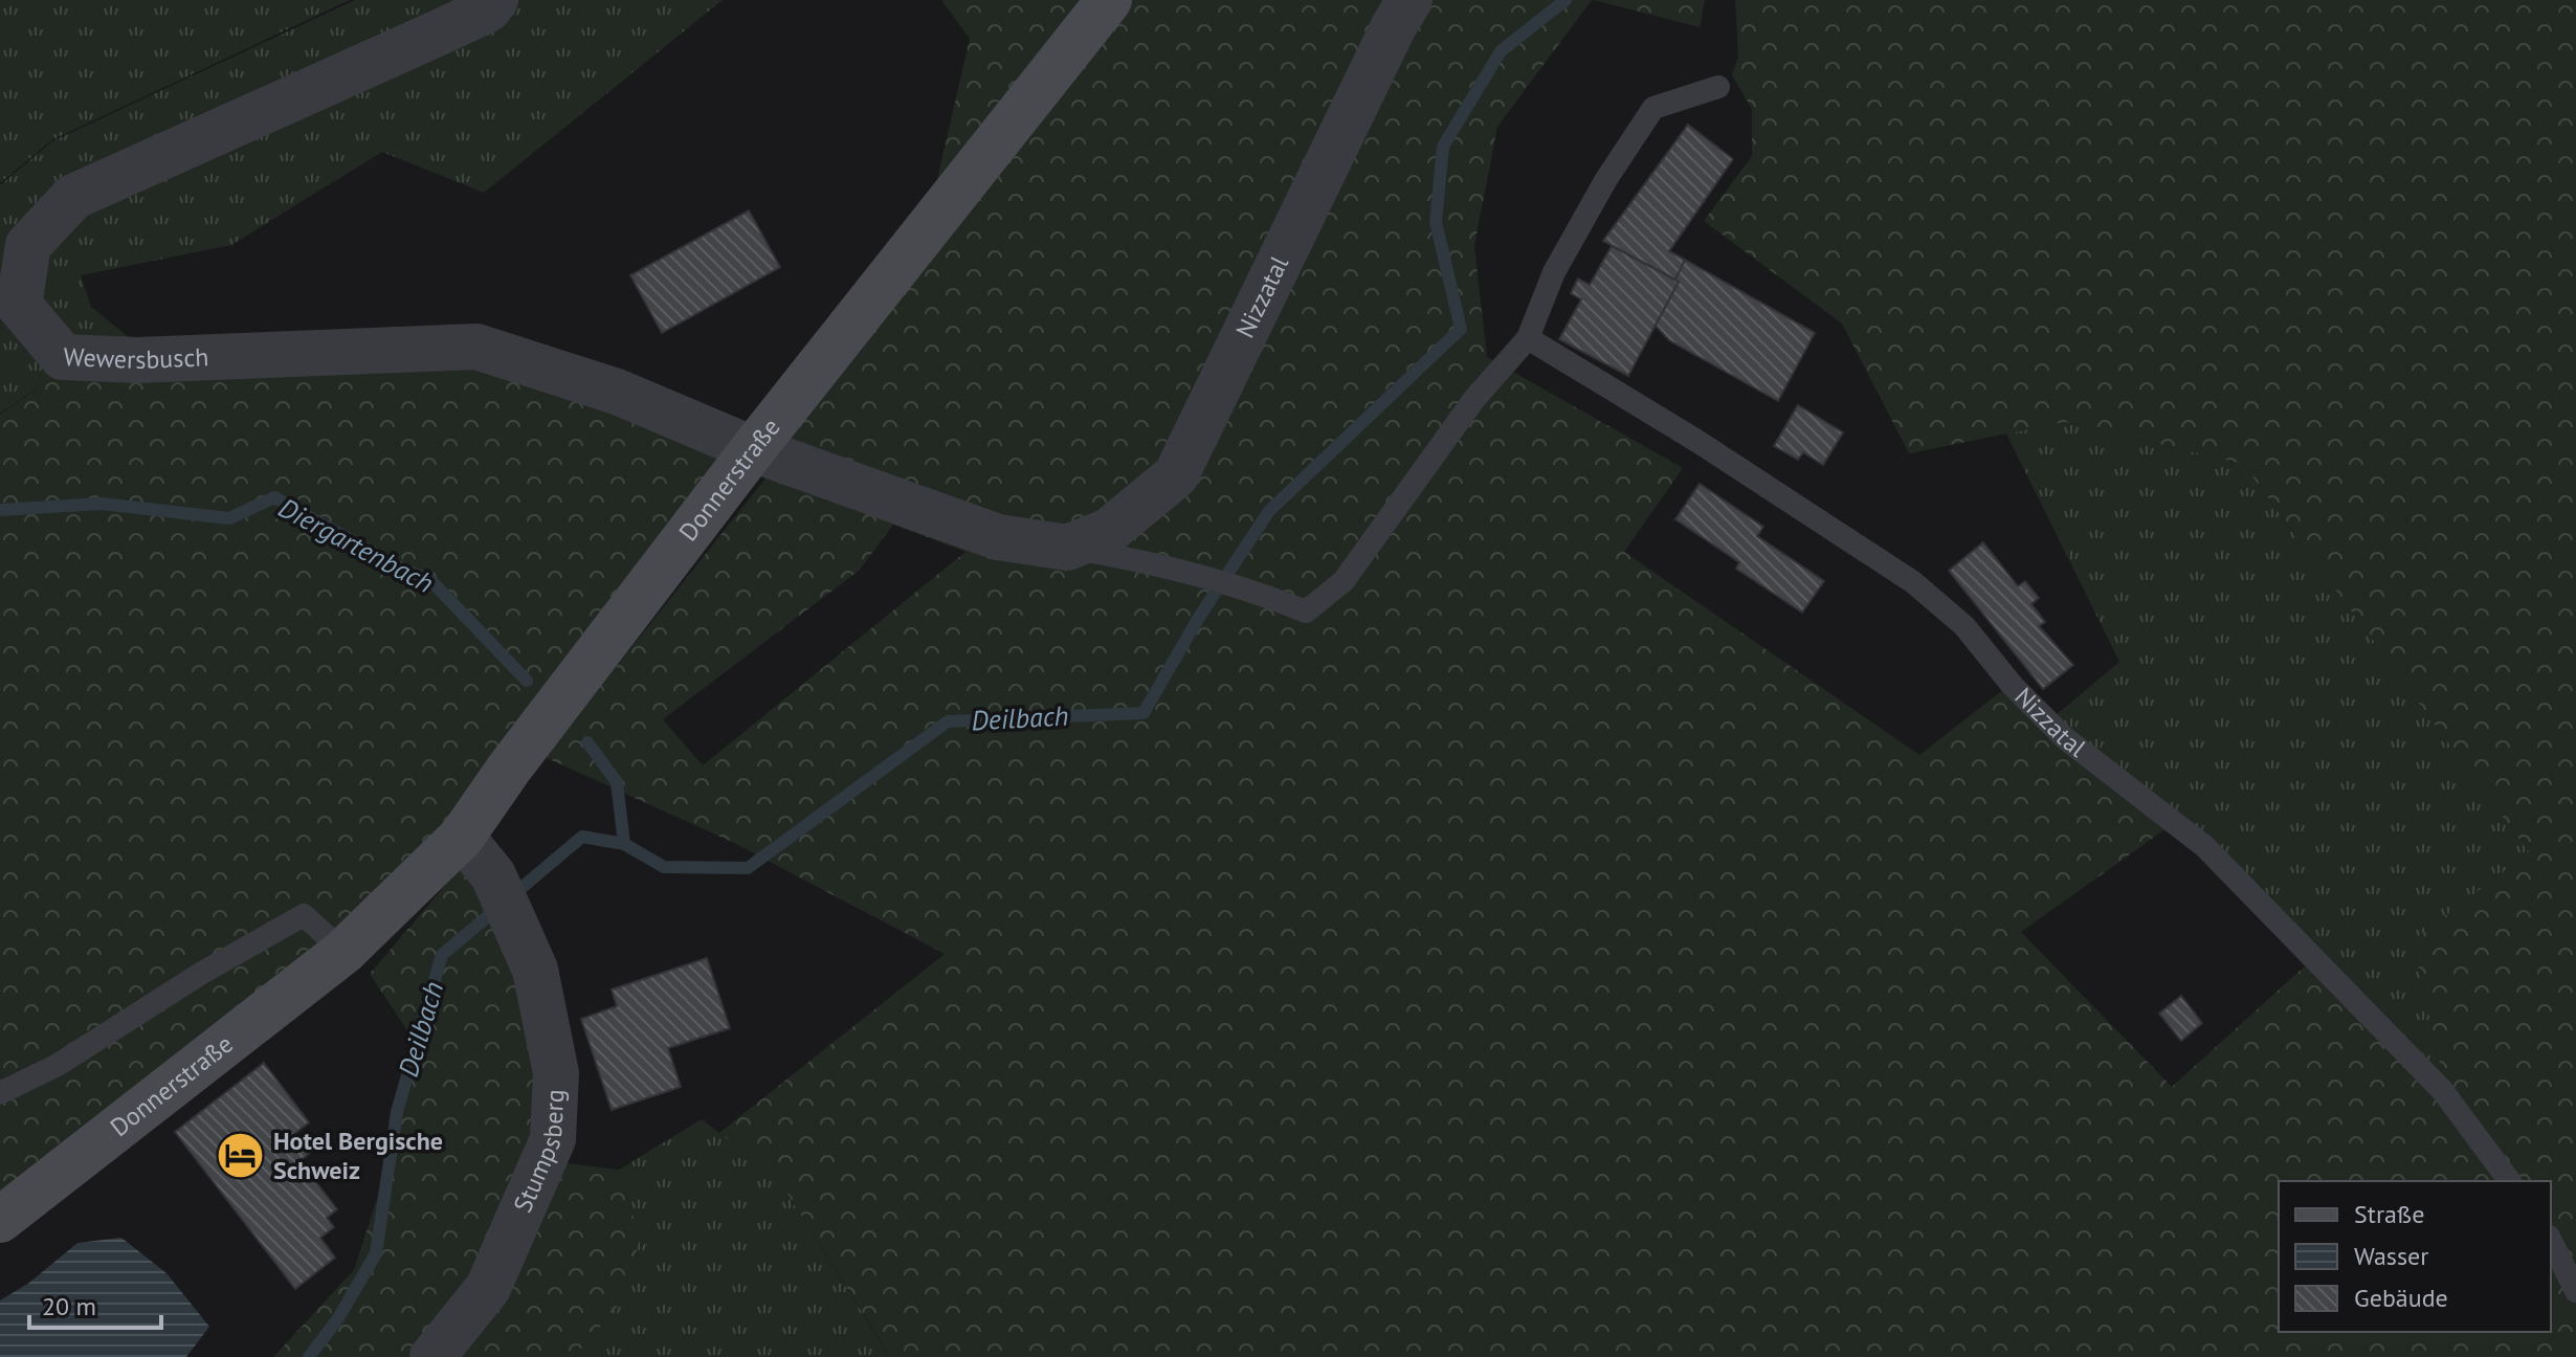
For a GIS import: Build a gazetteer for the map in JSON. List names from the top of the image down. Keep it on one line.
{"streets":{"main road":["Donnerstraße"],"street":["Nizzatal","Wewersbusch","Stumpsberg"]},"crossings":[["Wewersbusch","Donnerstraße"],["Donnerstraße","Stumpsberg"]],"water":["Diergartenbach","Deilbach"],"places":{"hotel":["Hotel Bergische Schweiz"]},"legend":["Straße","Wasser","Gebäude"],"scale_bar":"20 m"}
